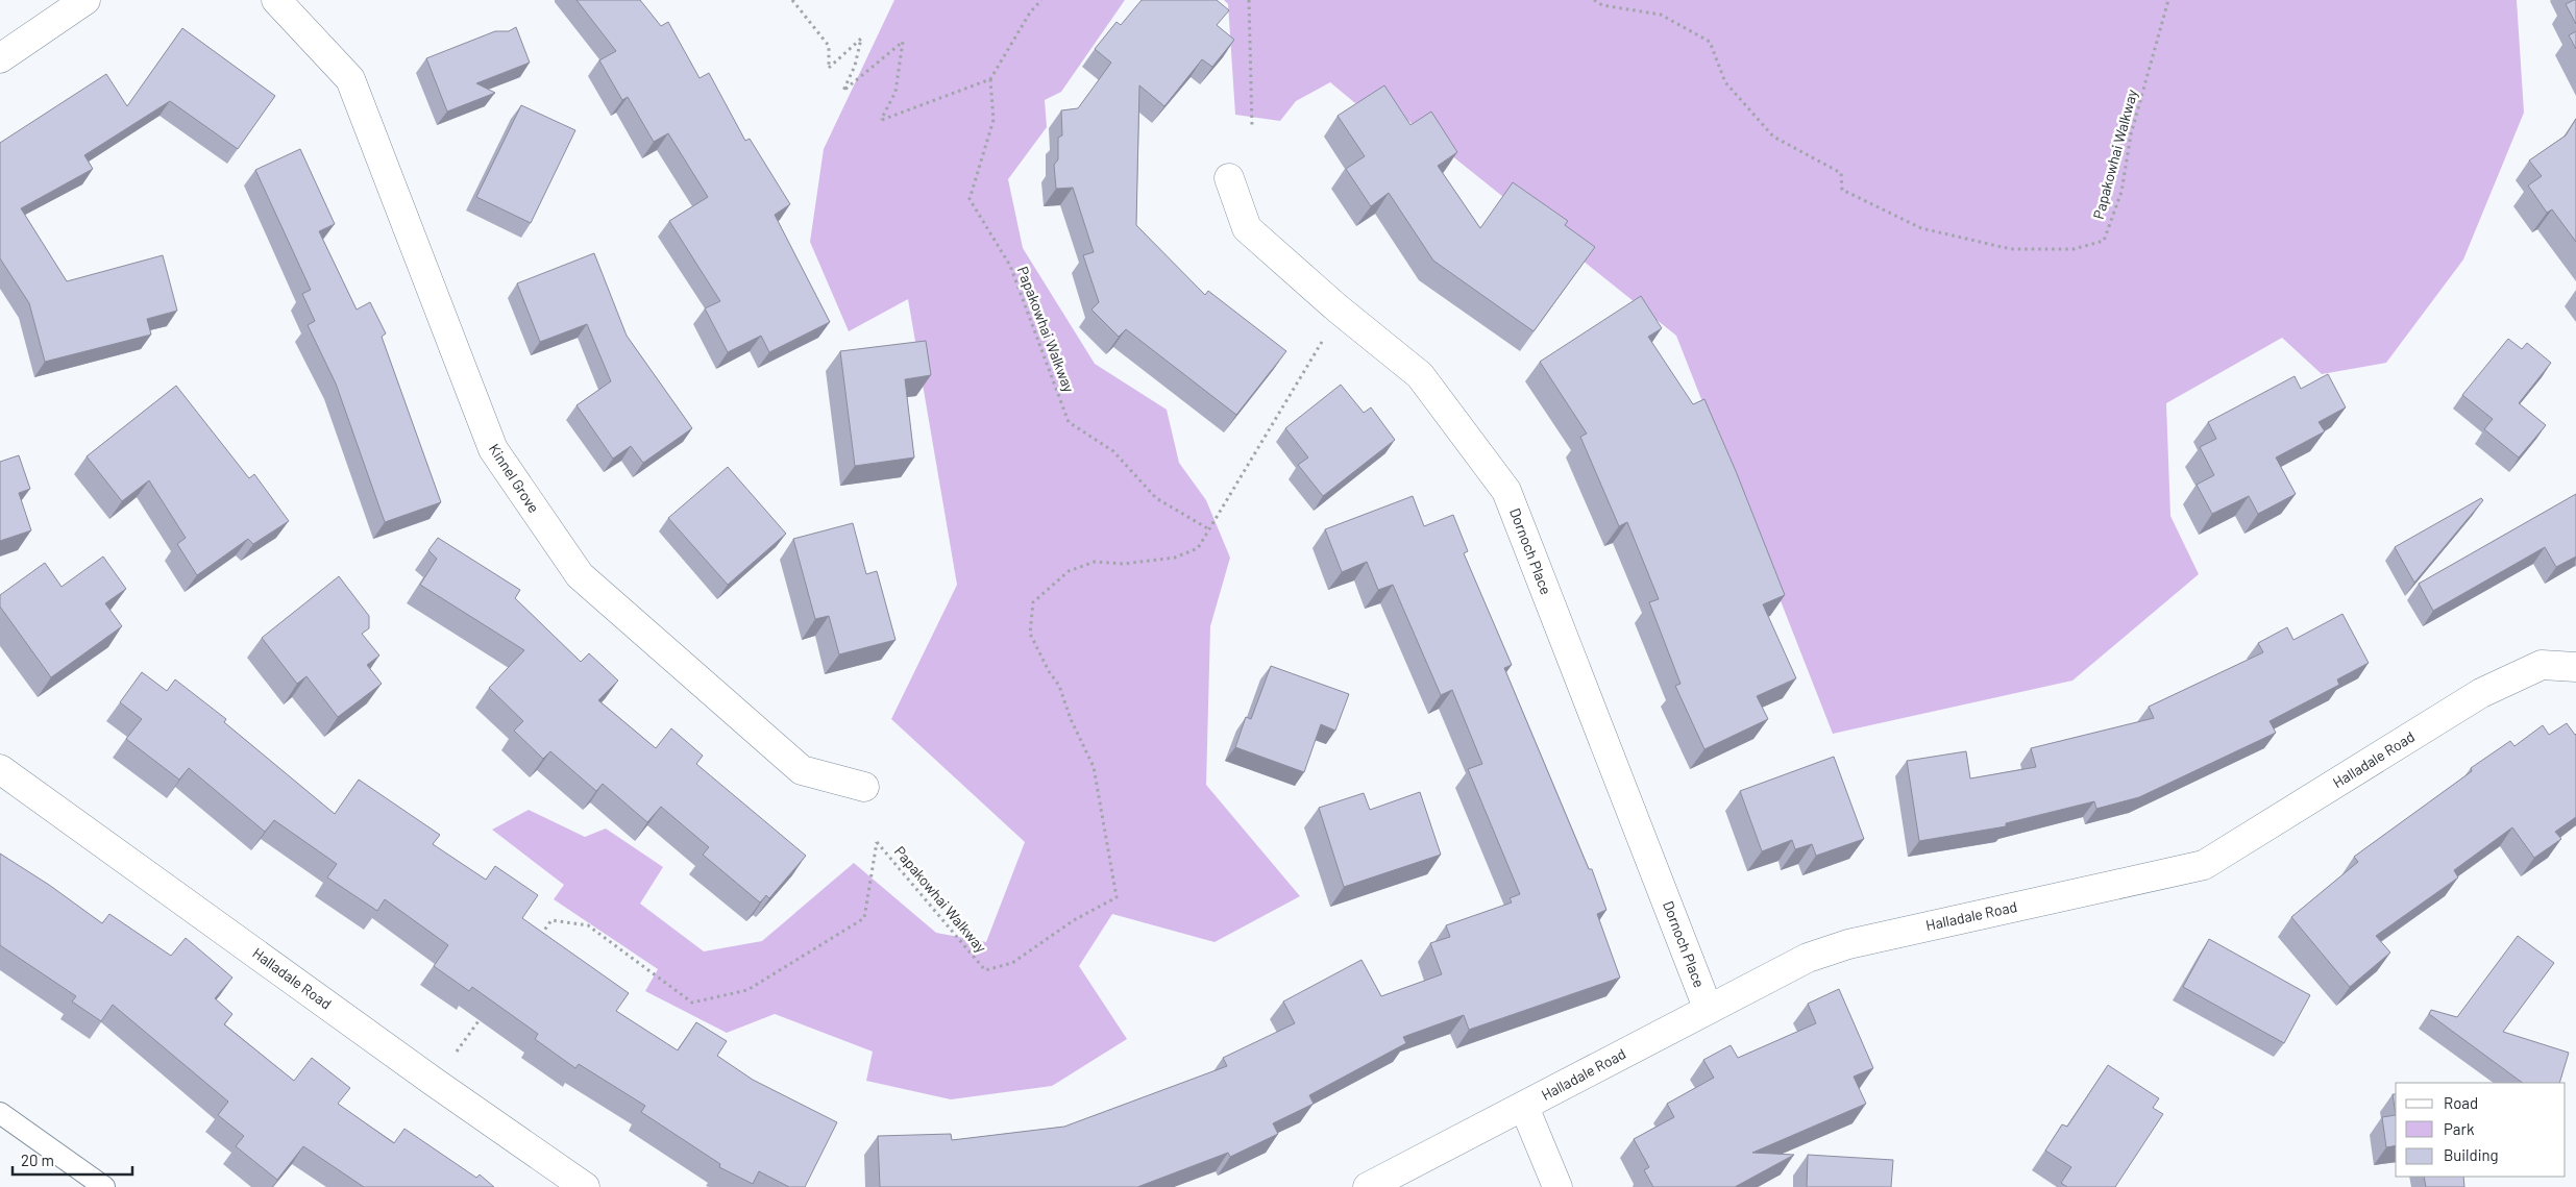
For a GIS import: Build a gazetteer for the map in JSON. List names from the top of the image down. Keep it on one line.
{"streets":{"street":["Kinnel Grove","Dornoch Place","Halladale Road"],"path":["Papakowhai Walkway"]},"crossings":[["Dornoch Place","Halladale Road"]],"legend":["Road","Park","Building"],"scale_bar":"20 m"}
